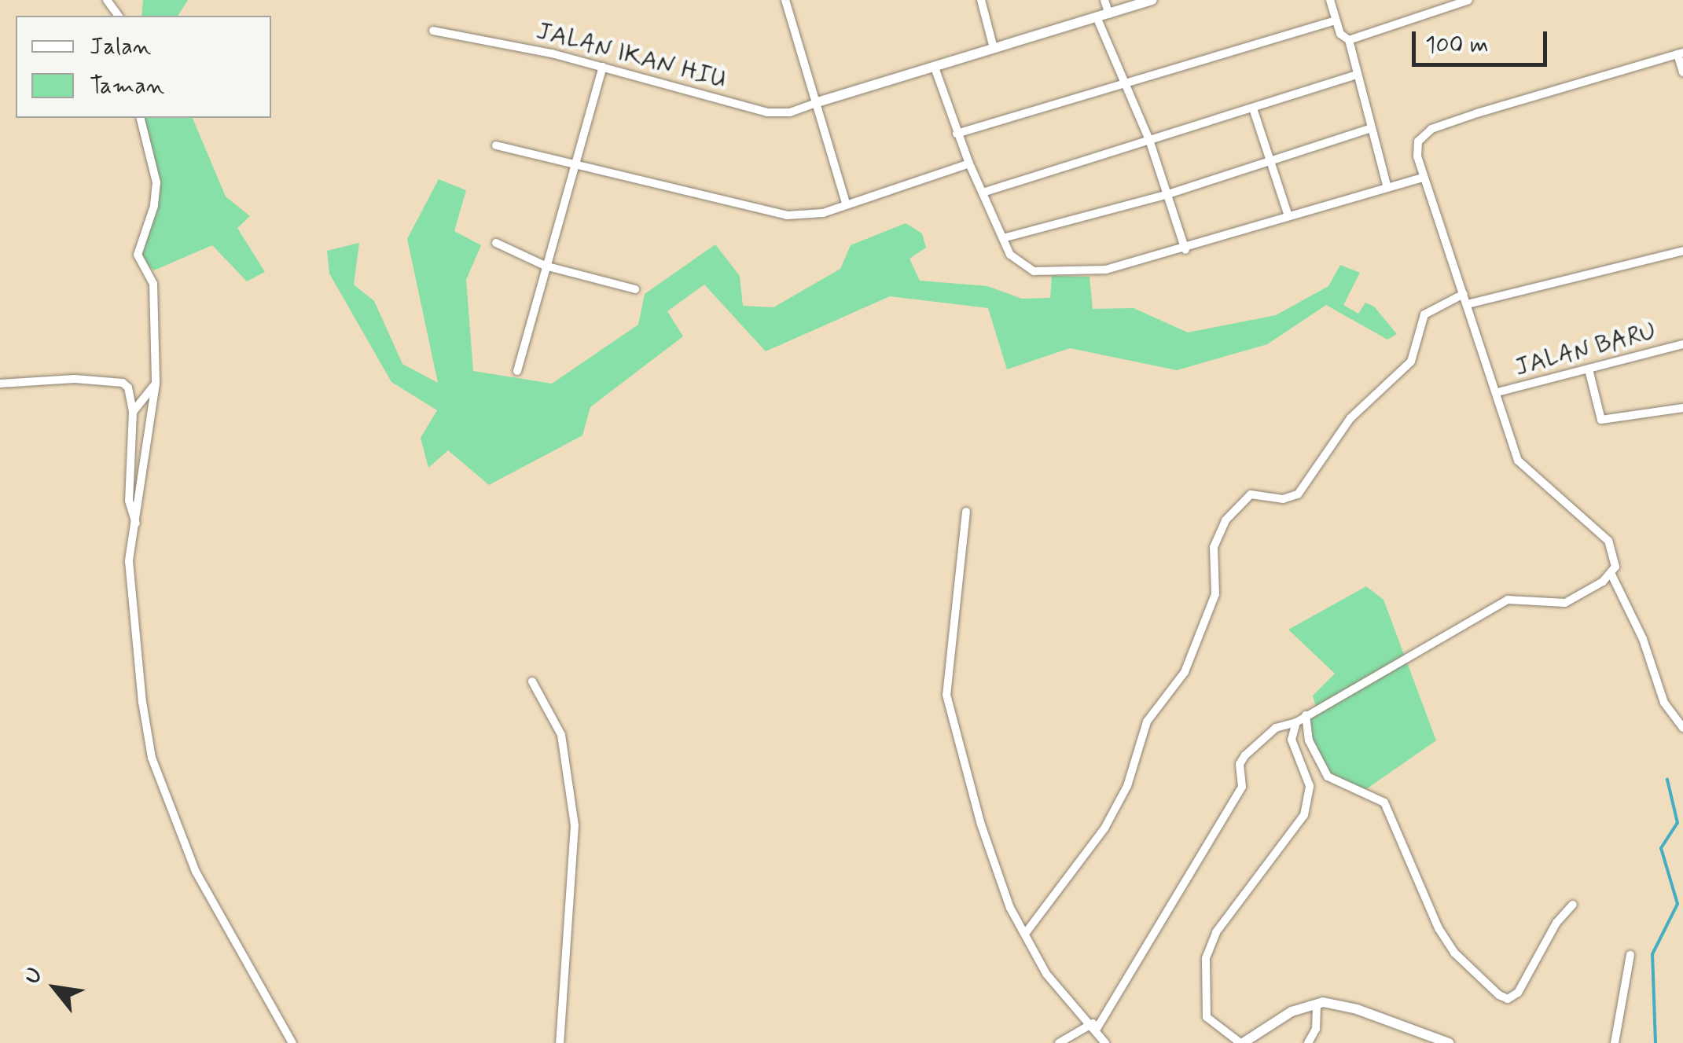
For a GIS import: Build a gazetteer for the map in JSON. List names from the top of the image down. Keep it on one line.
{"streets":{"street":["JALAN IKAN HIU","JALAN BARU"]},"legend":["Jalan","Taman"],"scale_bar":"100 m","north":"top left"}
